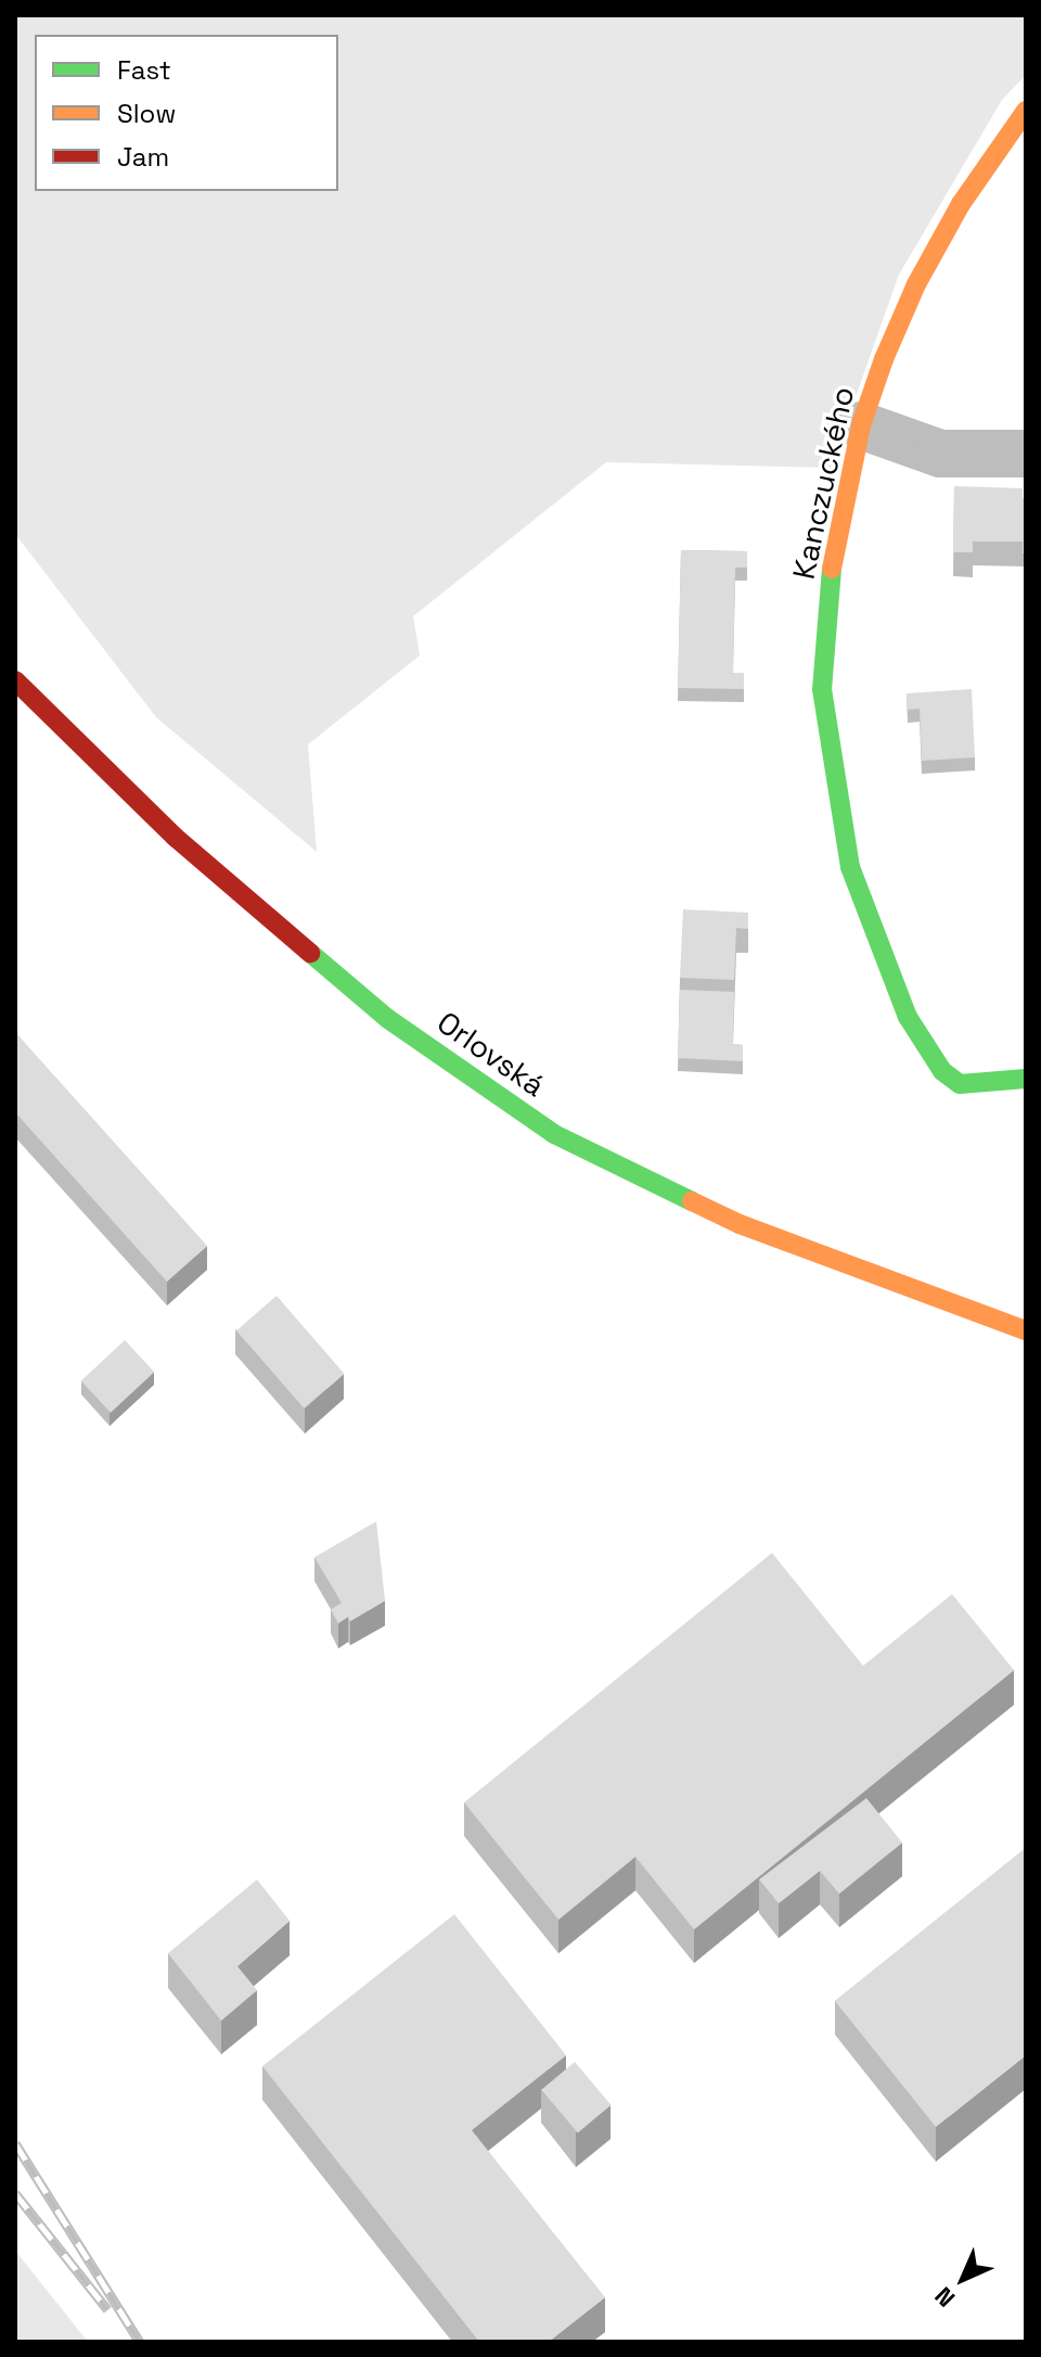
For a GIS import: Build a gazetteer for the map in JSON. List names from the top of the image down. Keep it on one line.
{"streets":{"main road":["Kanczuckého","Orlovská"]},"legend":["Fast","Slow","Jam"],"north":"bottom left"}
